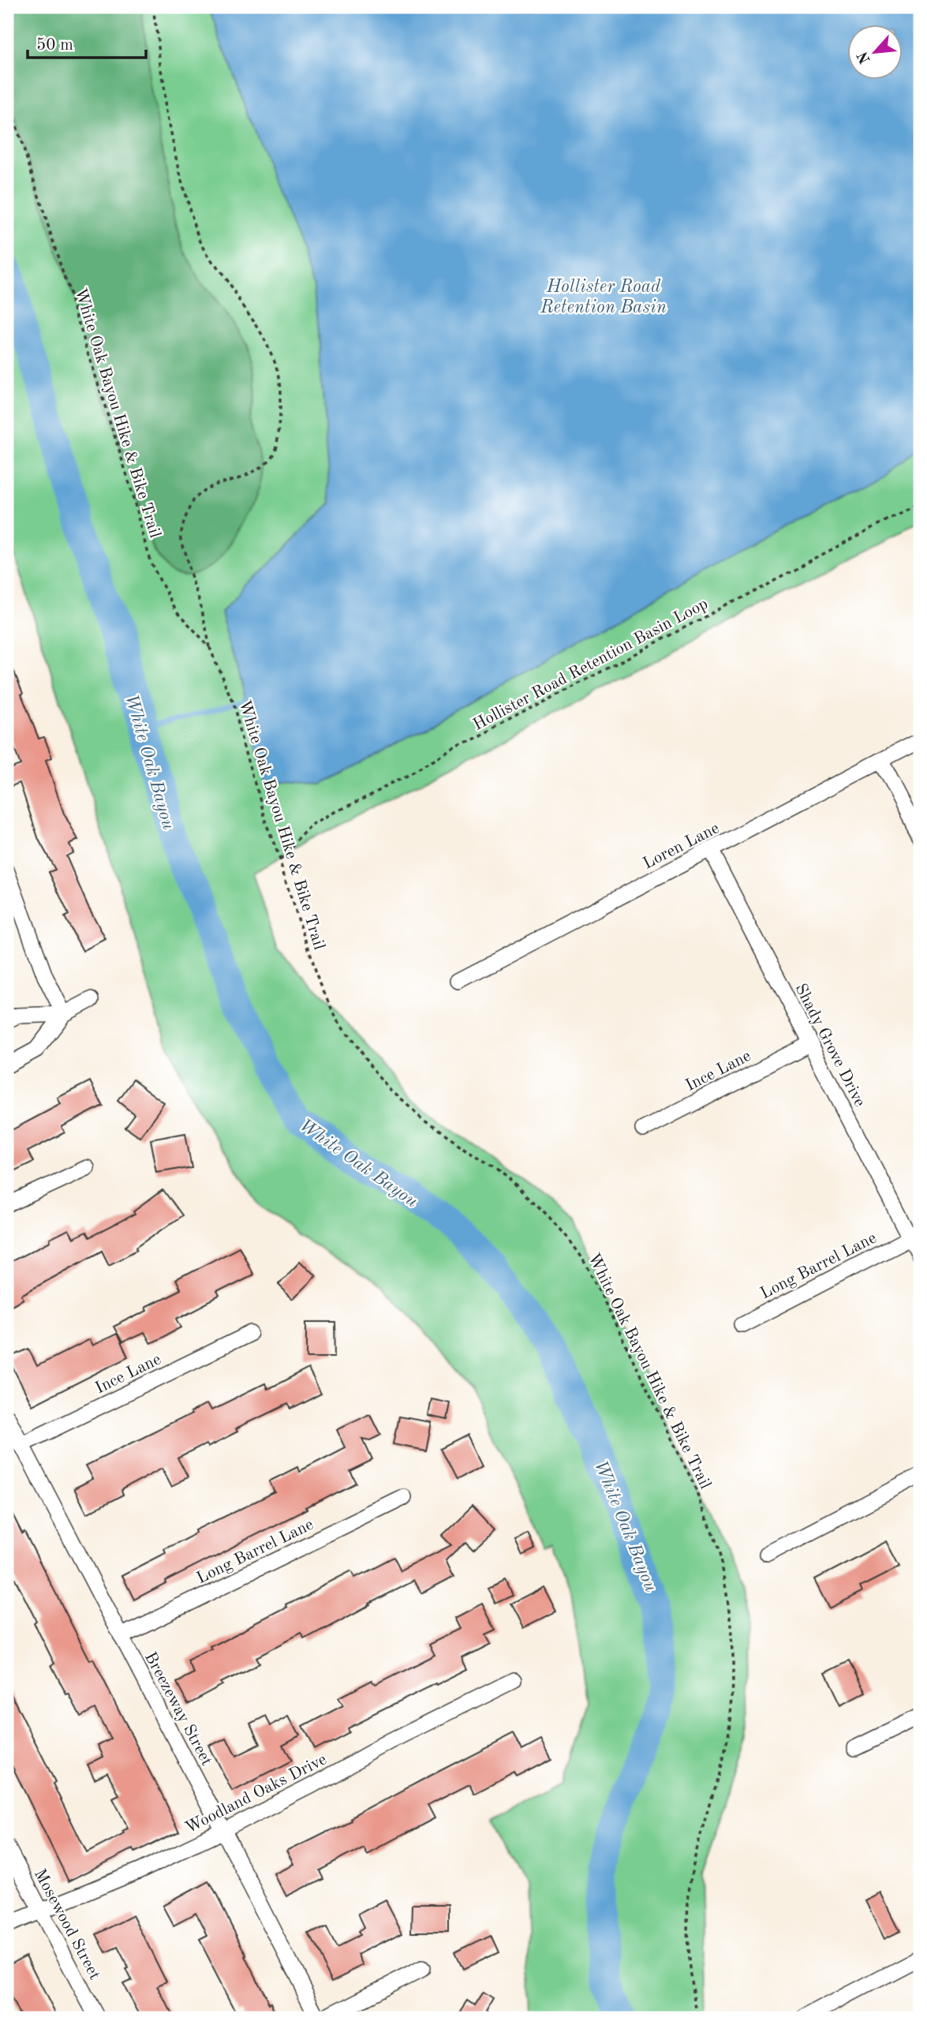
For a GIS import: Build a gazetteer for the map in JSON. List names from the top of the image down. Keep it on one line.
{"streets":{"street":["Loren Lane","Shady Grove Drive","Ince Lane","Long Barrel Lane","Breezeway Street","Woodland Oaks Drive","Mosewood Street"],"path":["White Oak Bayou Hike & Bike Trail","Hollister Road Retention Basin Loop"]},"crossings":[["White Oak Bayou Hike & Bike Trail","Hollister Road Retention Basin Loop"],["Loren Lane","Shady Grove Drive"],["Shady Grove Drive","Ince Lane"],["Shady Grove Drive","Long Barrel Lane"],["Ince Lane","Breezeway Street"],["Long Barrel Lane","Breezeway Street"],["Breezeway Street","Woodland Oaks Drive"],["Woodland Oaks Drive","Mosewood Street"]],"water":["Hollister Road Retention Basin","White Oak Bayou"],"scale_bar":"50 m","north":"bottom left"}
